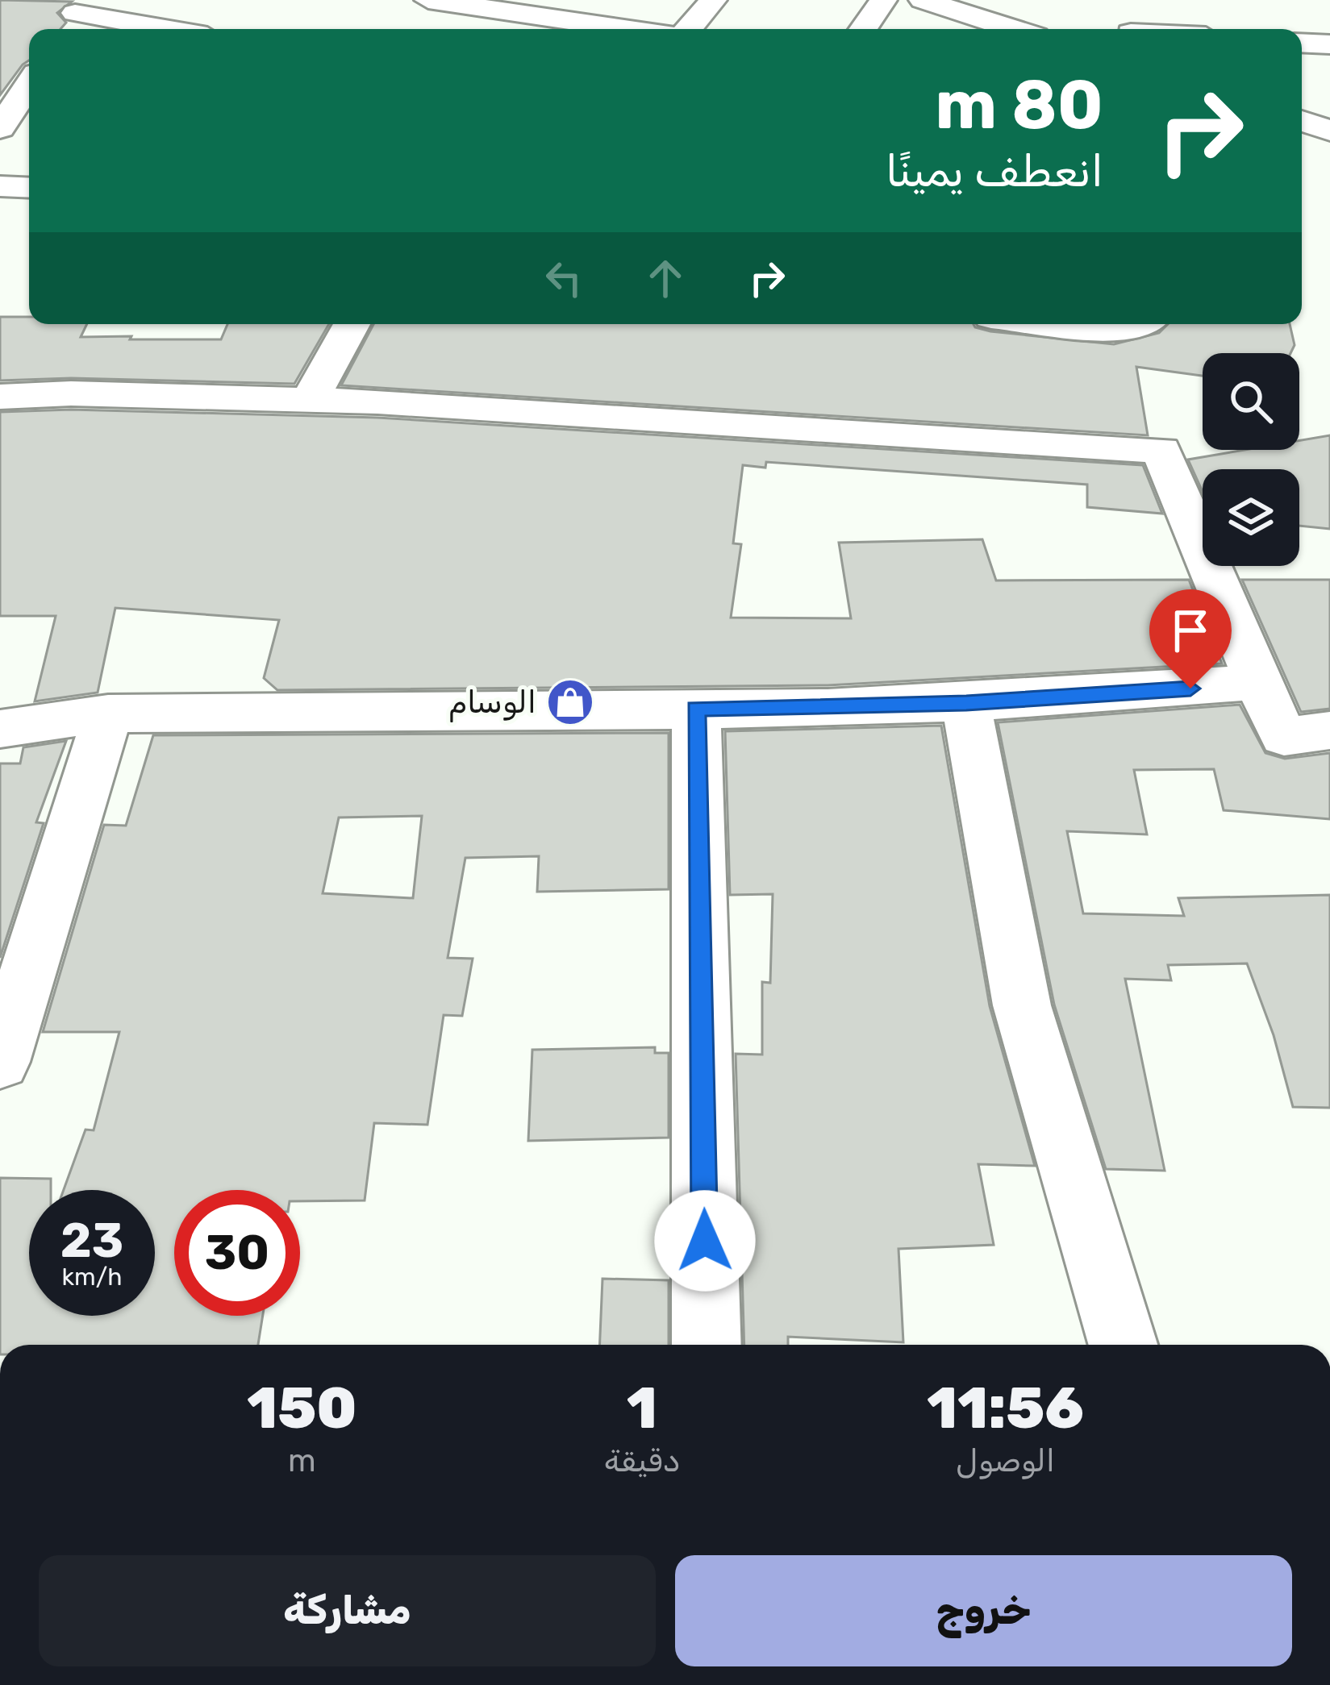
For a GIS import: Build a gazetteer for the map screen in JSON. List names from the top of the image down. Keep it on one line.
{"places":{"shop":["الوسام"]},"page":{"turn":["80 m","انعطف يمينًا"],"speed":"23 km/h","limit":"30","eta":["11:56","الوصول","1","دقيقة","150","m"],"buttons":["خروج","مشاركة"]}}
